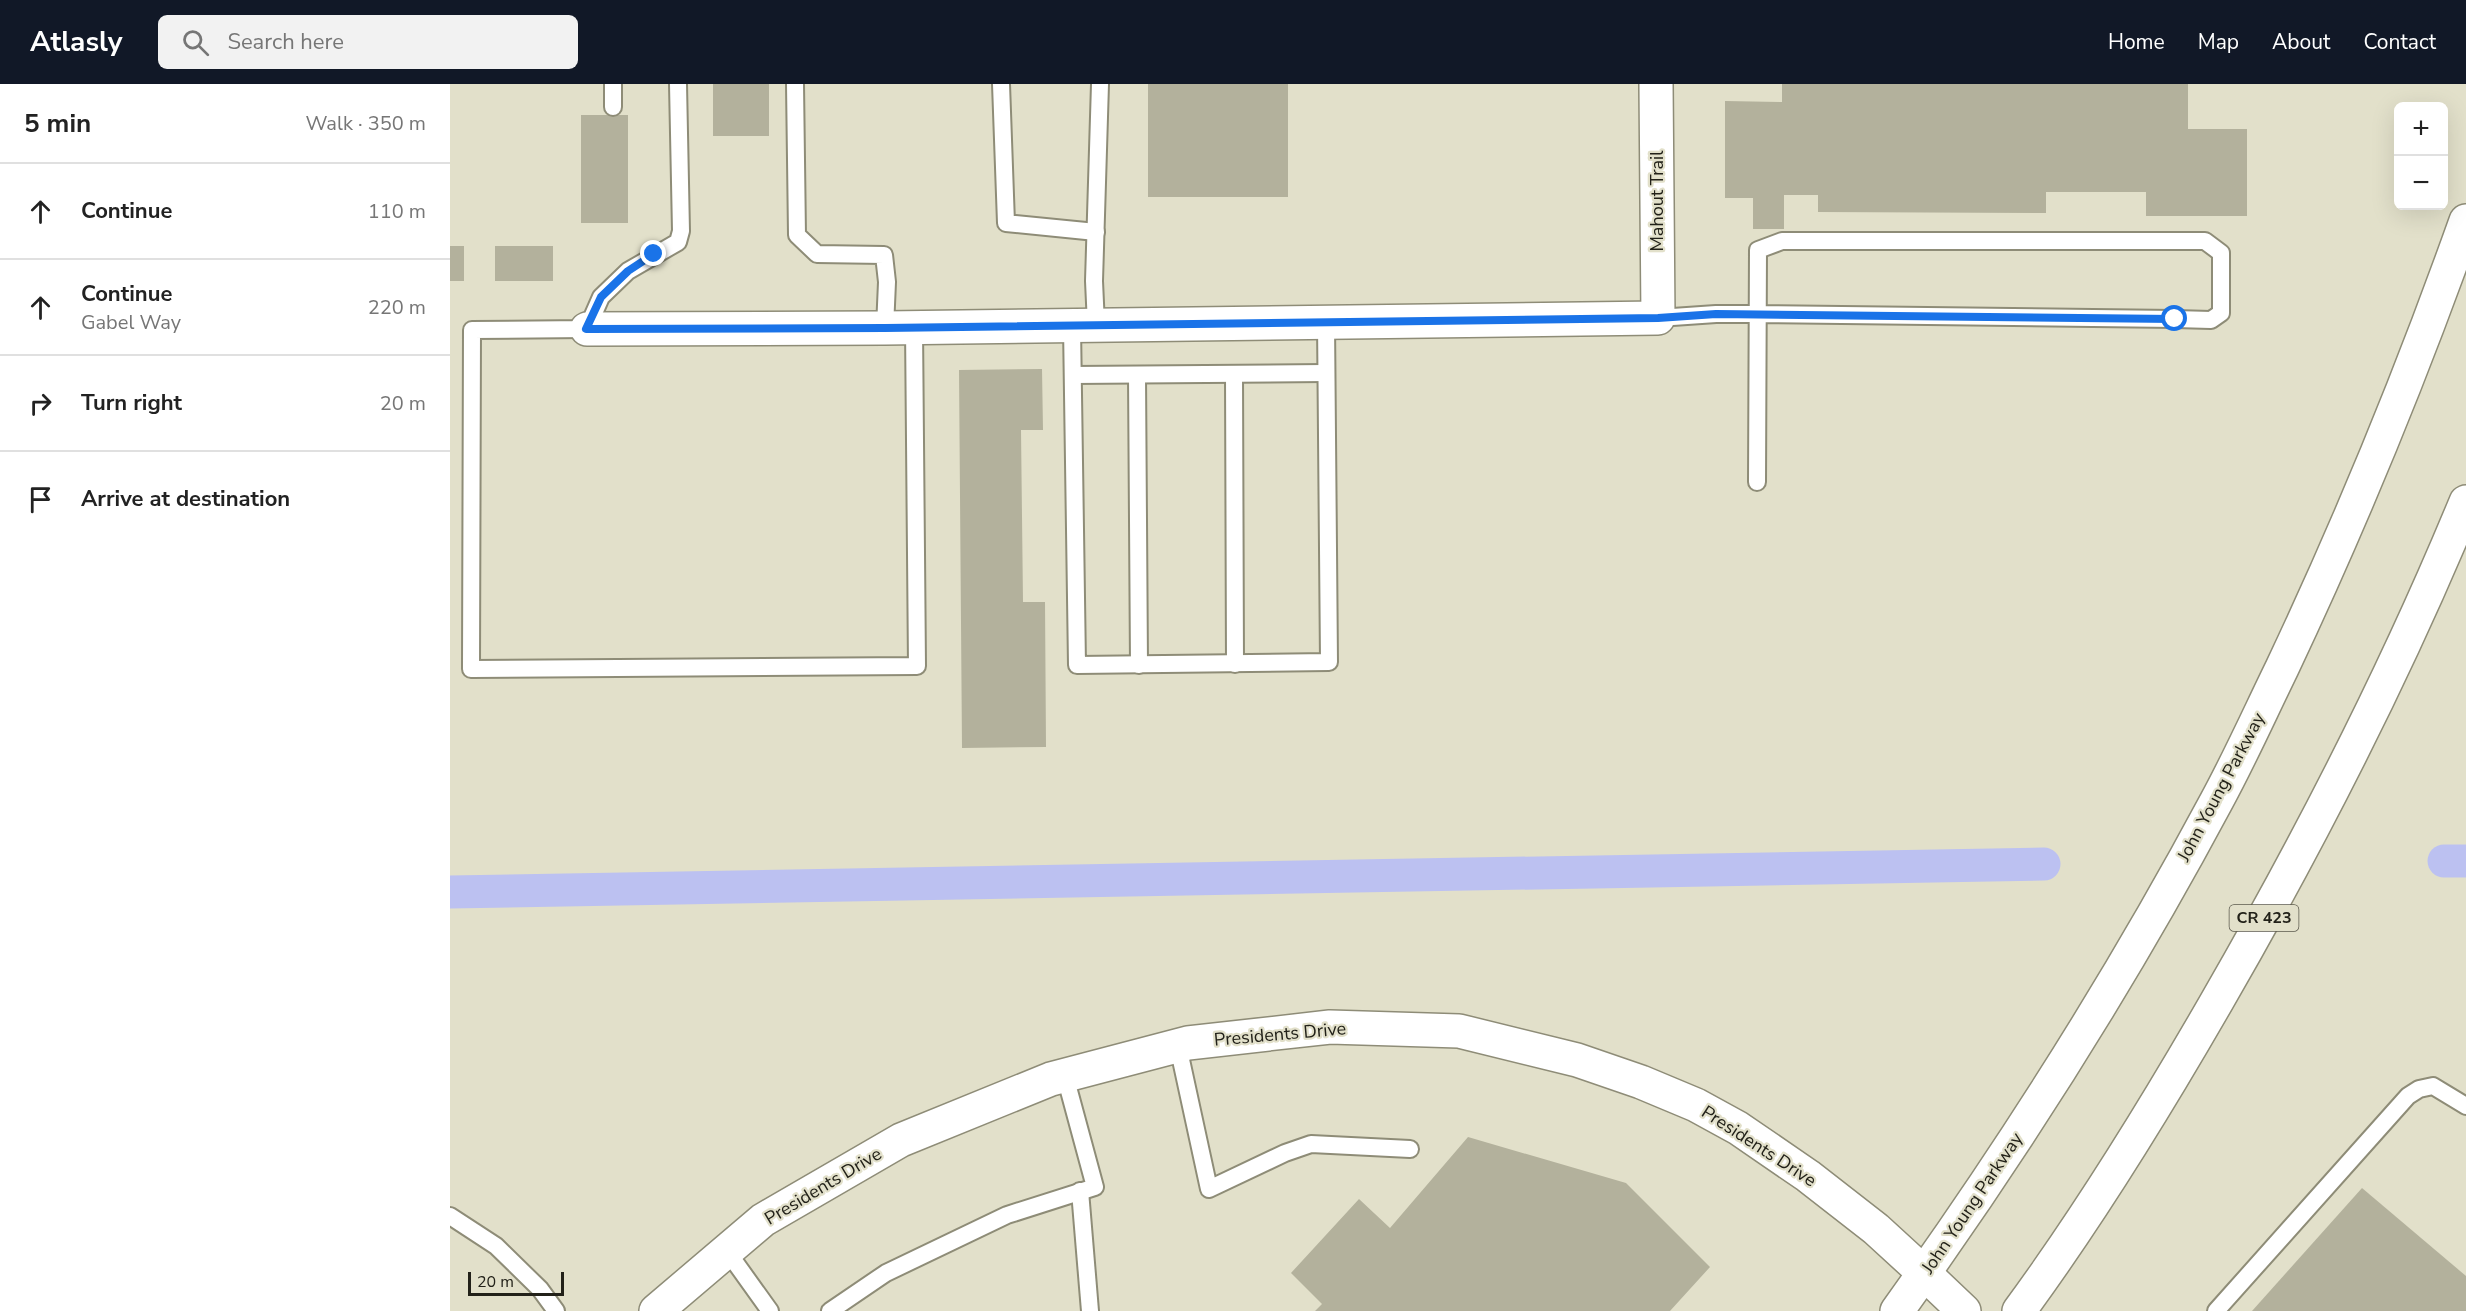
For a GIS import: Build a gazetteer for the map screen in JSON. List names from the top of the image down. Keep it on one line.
{"streets":{"main road":["Mahout Trail","John Young Parkway","CR 423","Presidents Drive"]},"crossings":[["John Young Parkway","Presidents Drive"]],"scale_bar":"20 m","page":{"header":"Atlasly","search":"Search here","nav":["Home","Map","About","Contact"],"heading":["5 min","Walk · 350 m"],"map_buttons":["+","−"],"list":[["Continue","110 m"],["Continue","Gabel Way","220 m"],["Turn right","20 m"],"Arrive at destination"],"scale":"20 m"}}
